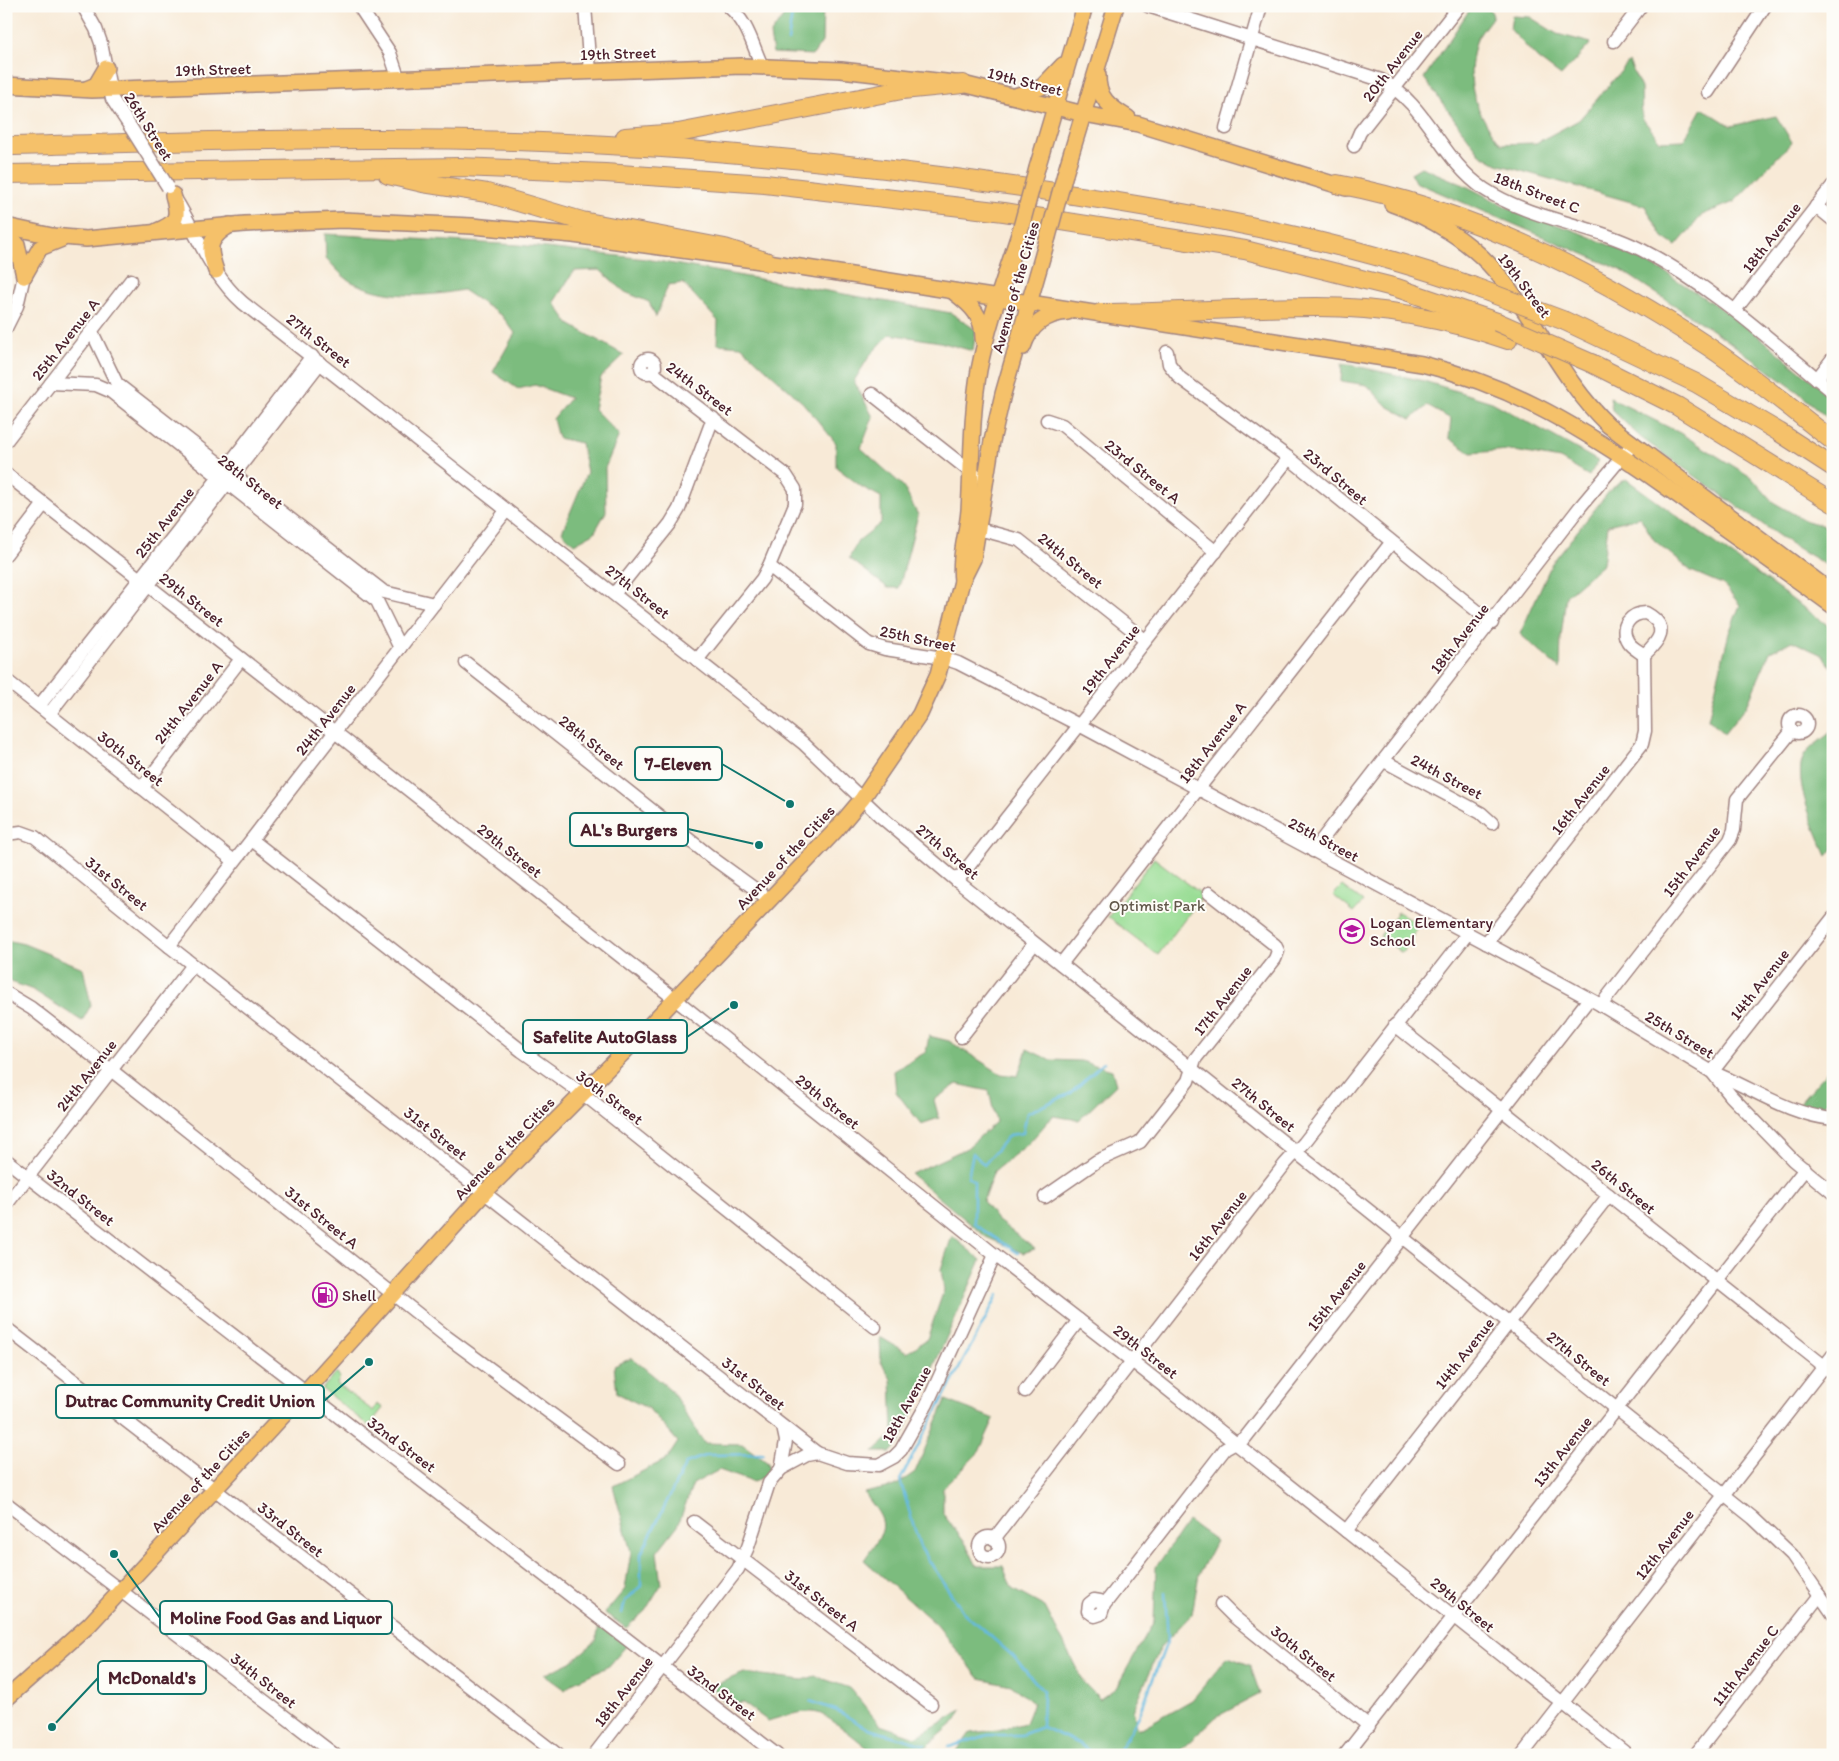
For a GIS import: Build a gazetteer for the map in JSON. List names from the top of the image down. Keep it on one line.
{"streets":{"main road":["19th Street","Avenue of the Cities"],"street":["20th Avenue","26th Street","18th Street C","18th Avenue","25th Avenue A","27th Street","24th Street","23rd Street A","23rd Street","28th Street","25th Avenue","29th Street","25th Street","19th Avenue","24th Avenue A","24th Avenue","18th Avenue A","30th Street","16th Avenue","15th Avenue","31st Street","14th Avenue","17th Avenue","32nd Street","31st Street A","13th Avenue","33rd Street","12th Avenue","11th Avenue C","34th Street"]},"crossings":[["19th Street","26th Street"],["19th Street","18th Avenue"],["19th Street","Avenue of the Cities"],["20th Avenue","18th Street C"],["26th Street","27th Street"],["26th Street","16th Avenue"],["26th Street","15th Avenue"],["26th Street","14th Avenue"],["26th Street","13th Avenue"],["26th Street","12th Avenue"],["18th Street C","18th Avenue"],["18th Avenue","24th Street"],["18th Avenue","23rd Street"],["18th Avenue","29th Street"],["18th Avenue","25th Street"],["18th Avenue","31st Street"],["18th Avenue","32nd Street"],["18th Avenue","31st Street A"],["Avenue of the Cities","27th Street"],["Avenue of the Cities","24th Street"],["Avenue of the Cities","28th Street"],["Avenue of the Cities","29th Street"],["Avenue of the Cities","25th Street"],["Avenue of the Cities","30th Street"],["Avenue of the Cities","31st Street"],["Avenue of the Cities","32nd Street"],["Avenue of the Cities","31st Street A"],["Avenue of the Cities","33rd Street"],["Avenue of the Cities","34th Street"],["25th Avenue A","28th Street"],["27th Street","25th Avenue"],["27th Street","19th Avenue"],["27th Street","24th Avenue"],["27th Street","18th Avenue A"],["27th Street","16th Avenue"],["27th Street","15th Avenue"],["27th Street","14th Avenue"],["27th Street","17th Avenue"],["27th Street","13th Avenue"],["27th Street","12th Avenue"],["27th Street","11th Avenue C"],["24th Street","25th Street"],["24th Street","19th Avenue"],["23rd Street A","19th Avenue"],["23rd Street","19th Avenue"],["23rd Street","18th Avenue A"],["28th Street","25th Avenue"],["28th Street","24th Avenue"],["25th Avenue","29th Street"],["25th Avenue","30th Street"],["29th Street","24th Avenue A"],["29th Street","24th Avenue"],["29th Street","16th Avenue"],["29th Street","15th Avenue"],["29th Street","14th Avenue"],["29th Street","13th Avenue"],["29th Street","12th Avenue"],["25th Street","19th Avenue"],["25th Street","18th Avenue A"],["25th Street","16th Avenue"],["25th Street","15th Avenue"],["25th Street","14th Avenue"],["25th Street","13th Avenue"],["24th Avenue A","30th Street"],["24th Avenue","30th Street"],["24th Avenue","31st Street"],["24th Avenue","32nd Street"],["24th Avenue","31st Street A"],["30th Street","13th Avenue"]],"parks":["Optimist Park"],"places":{"other":["7-Eleven","AL's Burgers","Safelite AutoGlass","Dutrac Community Credit Union","Moline Food Gas and Liquor","McDonald's"],"school or university":["Logan Elementary School"],"fuel station":["Shell"]}}
